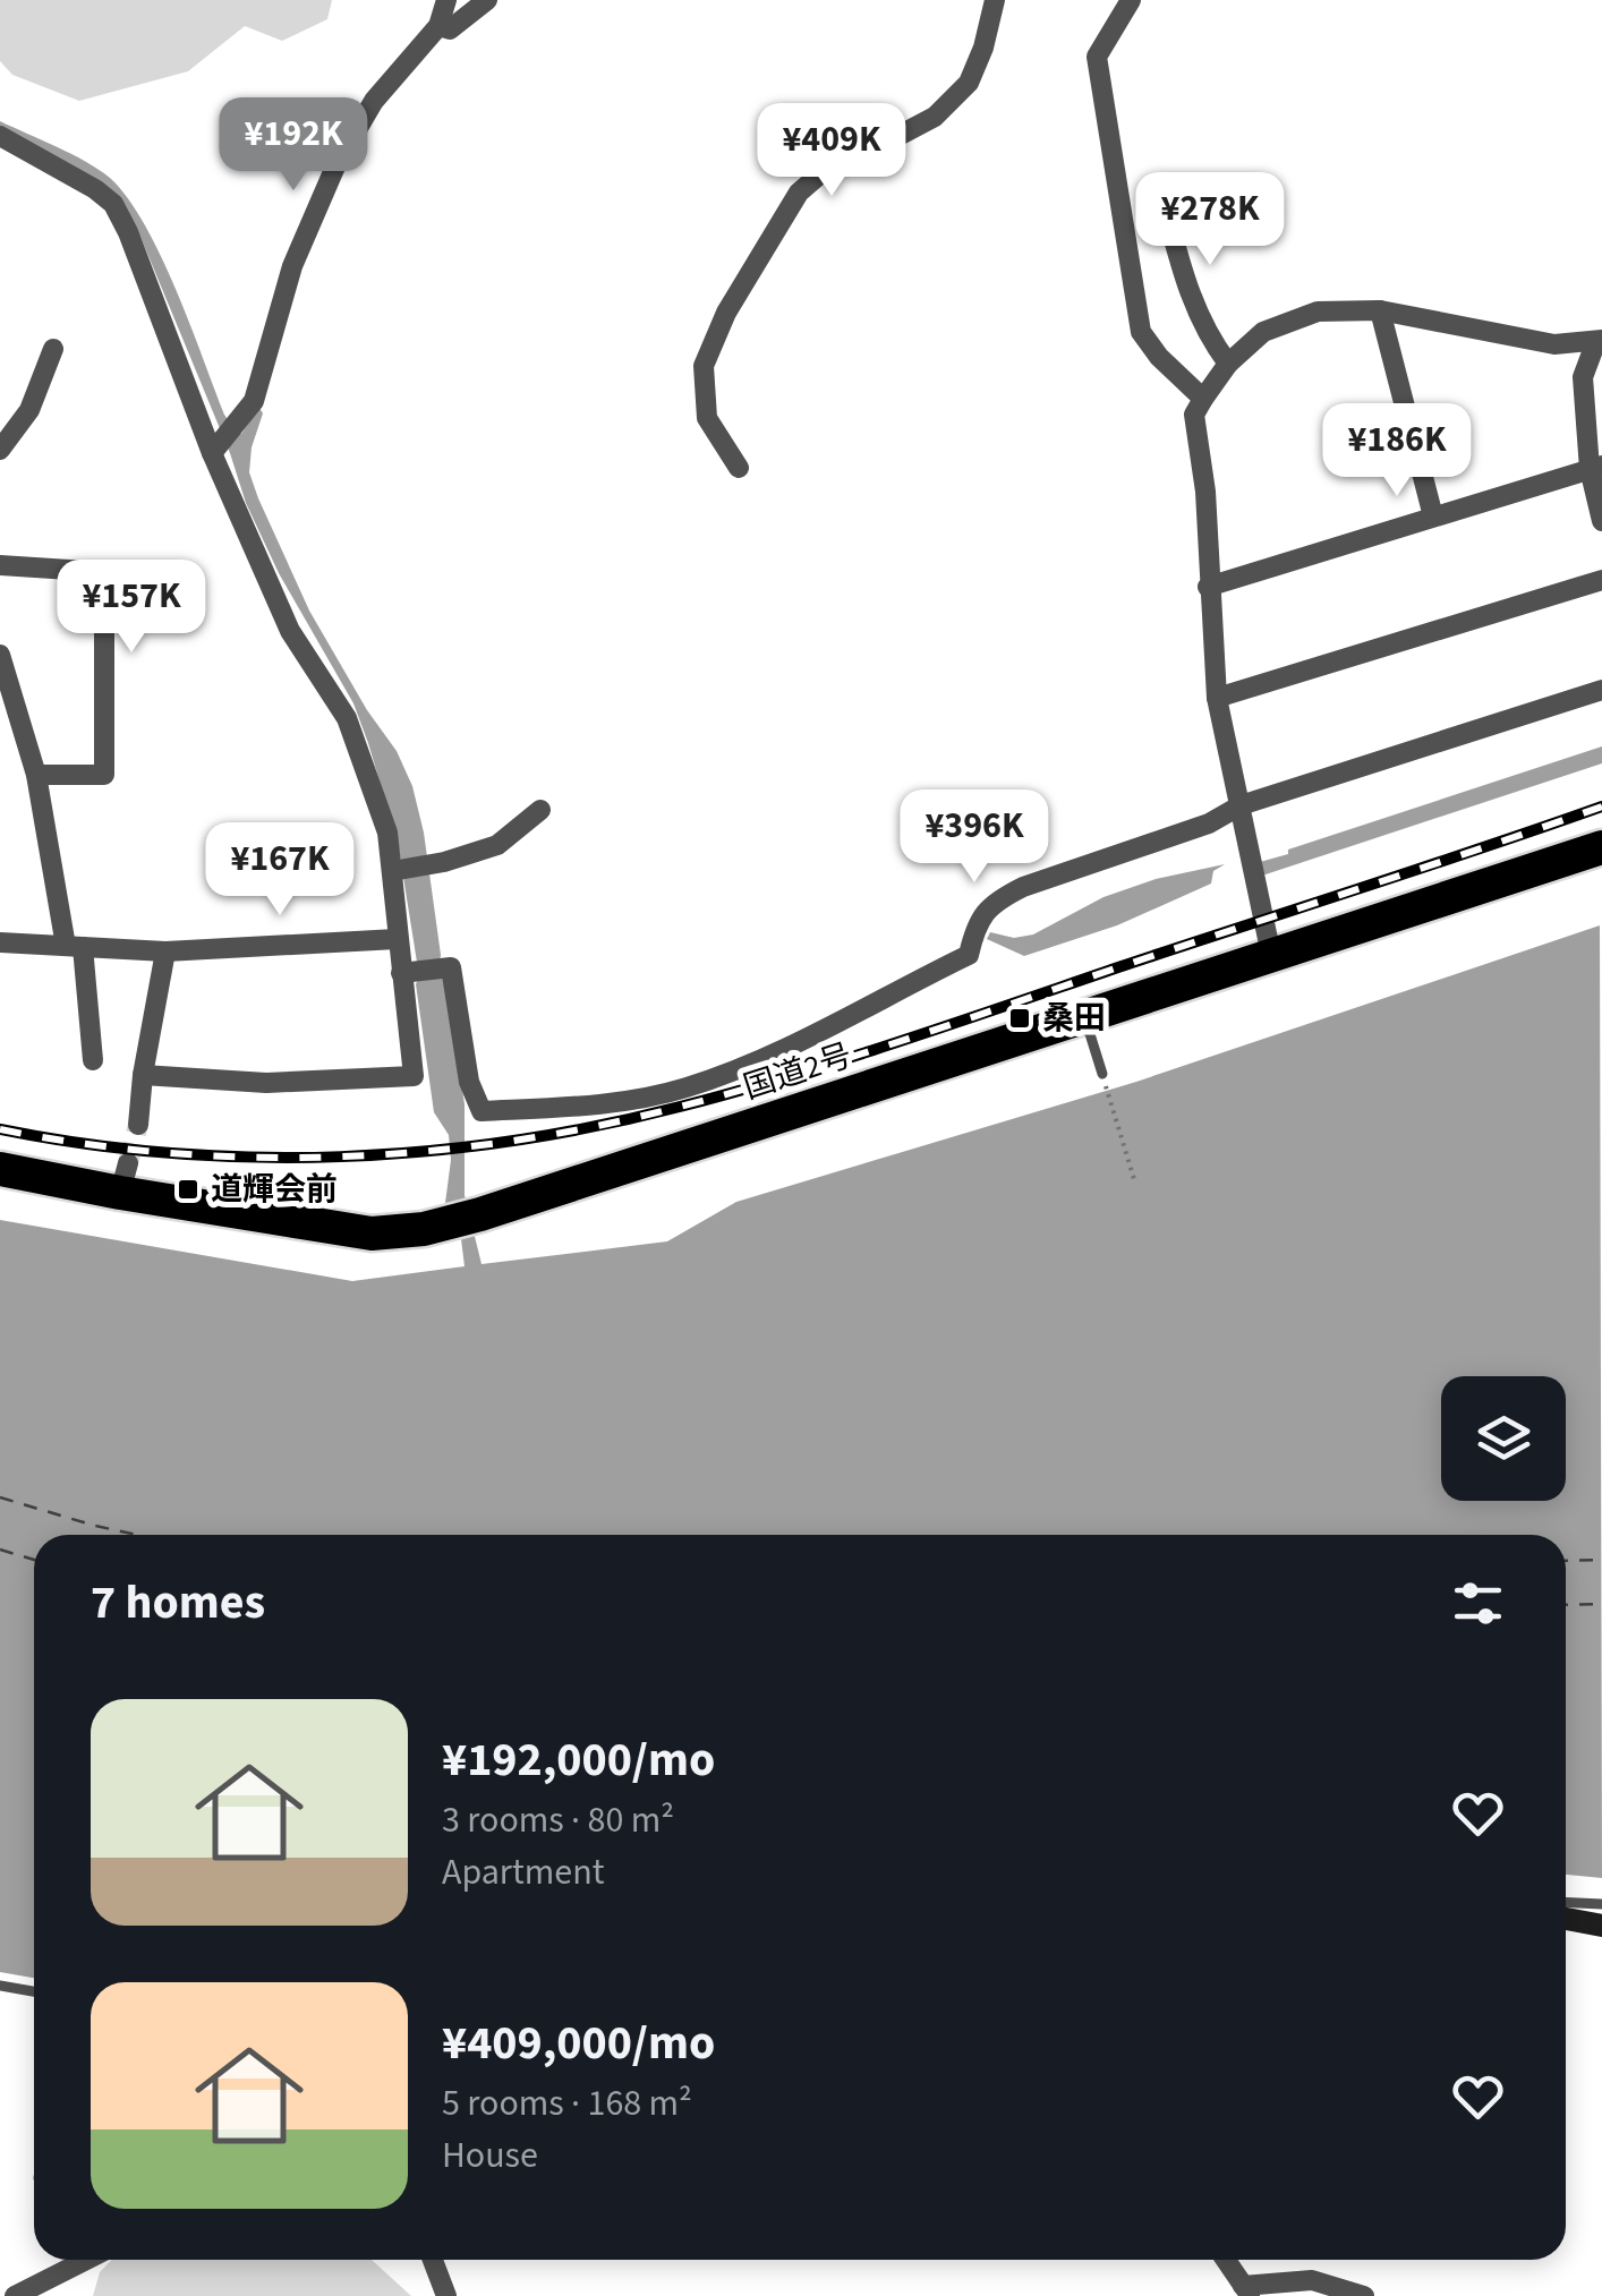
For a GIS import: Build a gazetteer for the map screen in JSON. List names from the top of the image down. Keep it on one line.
{"streets":{"highway":["国道2号"]},"places":{"transit":["桑田","道輝会前"]},"page":{"price":["¥192K","¥409K","¥278K","¥186K","¥157K","¥396K","¥167K"],"heading":"7 homes","list":[{"name":"¥192,000/mo","note":"3 rooms · 80 m² · Apartment"},{"name":"¥409,000/mo","note":"5 rooms · 168 m² · House"}]}}
